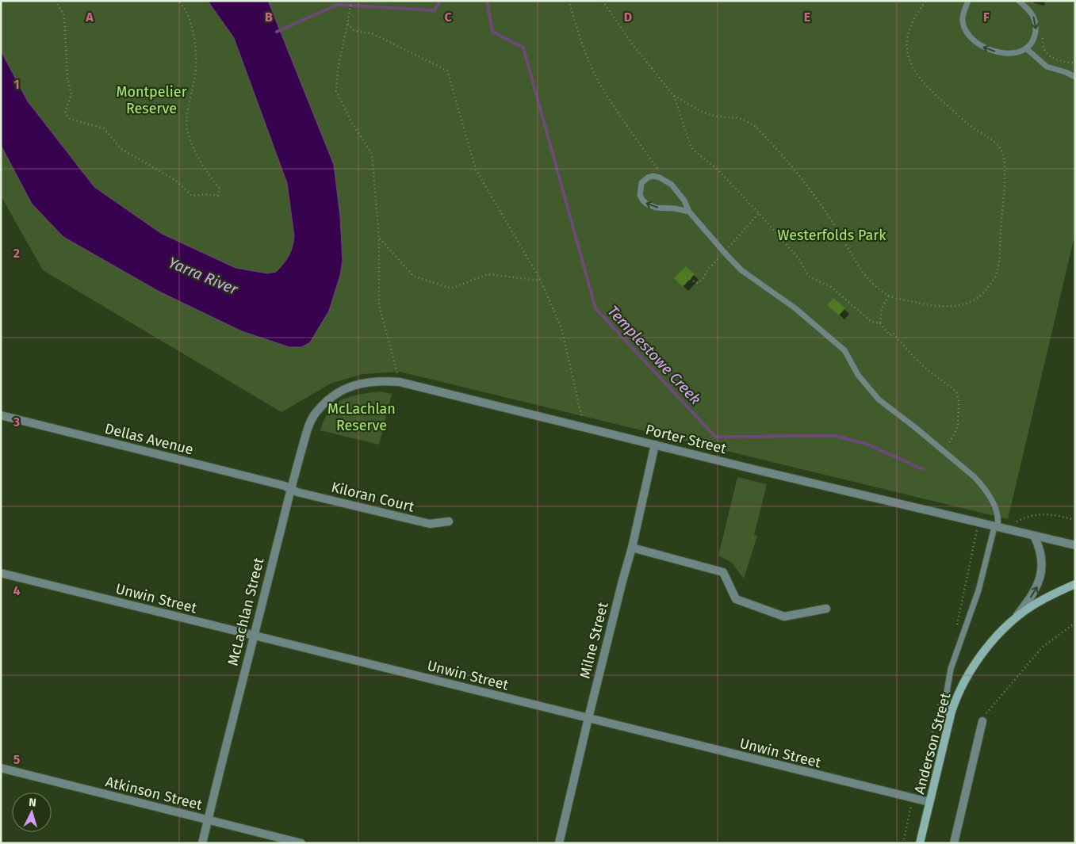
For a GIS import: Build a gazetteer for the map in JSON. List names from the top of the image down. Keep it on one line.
{"streets":{"main road":["Anderson Street"],"street":["Dellas Avenue","Porter Street","Kiloran Court","Unwin Street","McLachlan Street","Milne Street","Atkinson Street"]},"crossings":[["Dellas Avenue","Kiloran Court"],["Dellas Avenue","McLachlan Street"],["Porter Street","McLachlan Street"],["Porter Street","Milne Street"],["Kiloran Court","McLachlan Street"],["Unwin Street","McLachlan Street"],["Unwin Street","Milne Street"],["Unwin Street","Anderson Street"],["McLachlan Street","Atkinson Street"]],"water":["Yarra River","Templestowe Creek"],"parks":["Montpelier Reserve","Westerfolds Park","McLachlan Reserve"],"north":"top","grid":{"columns":["A","B","C","D","E","F"],"rows":["1","2","3","4","5"]}}
